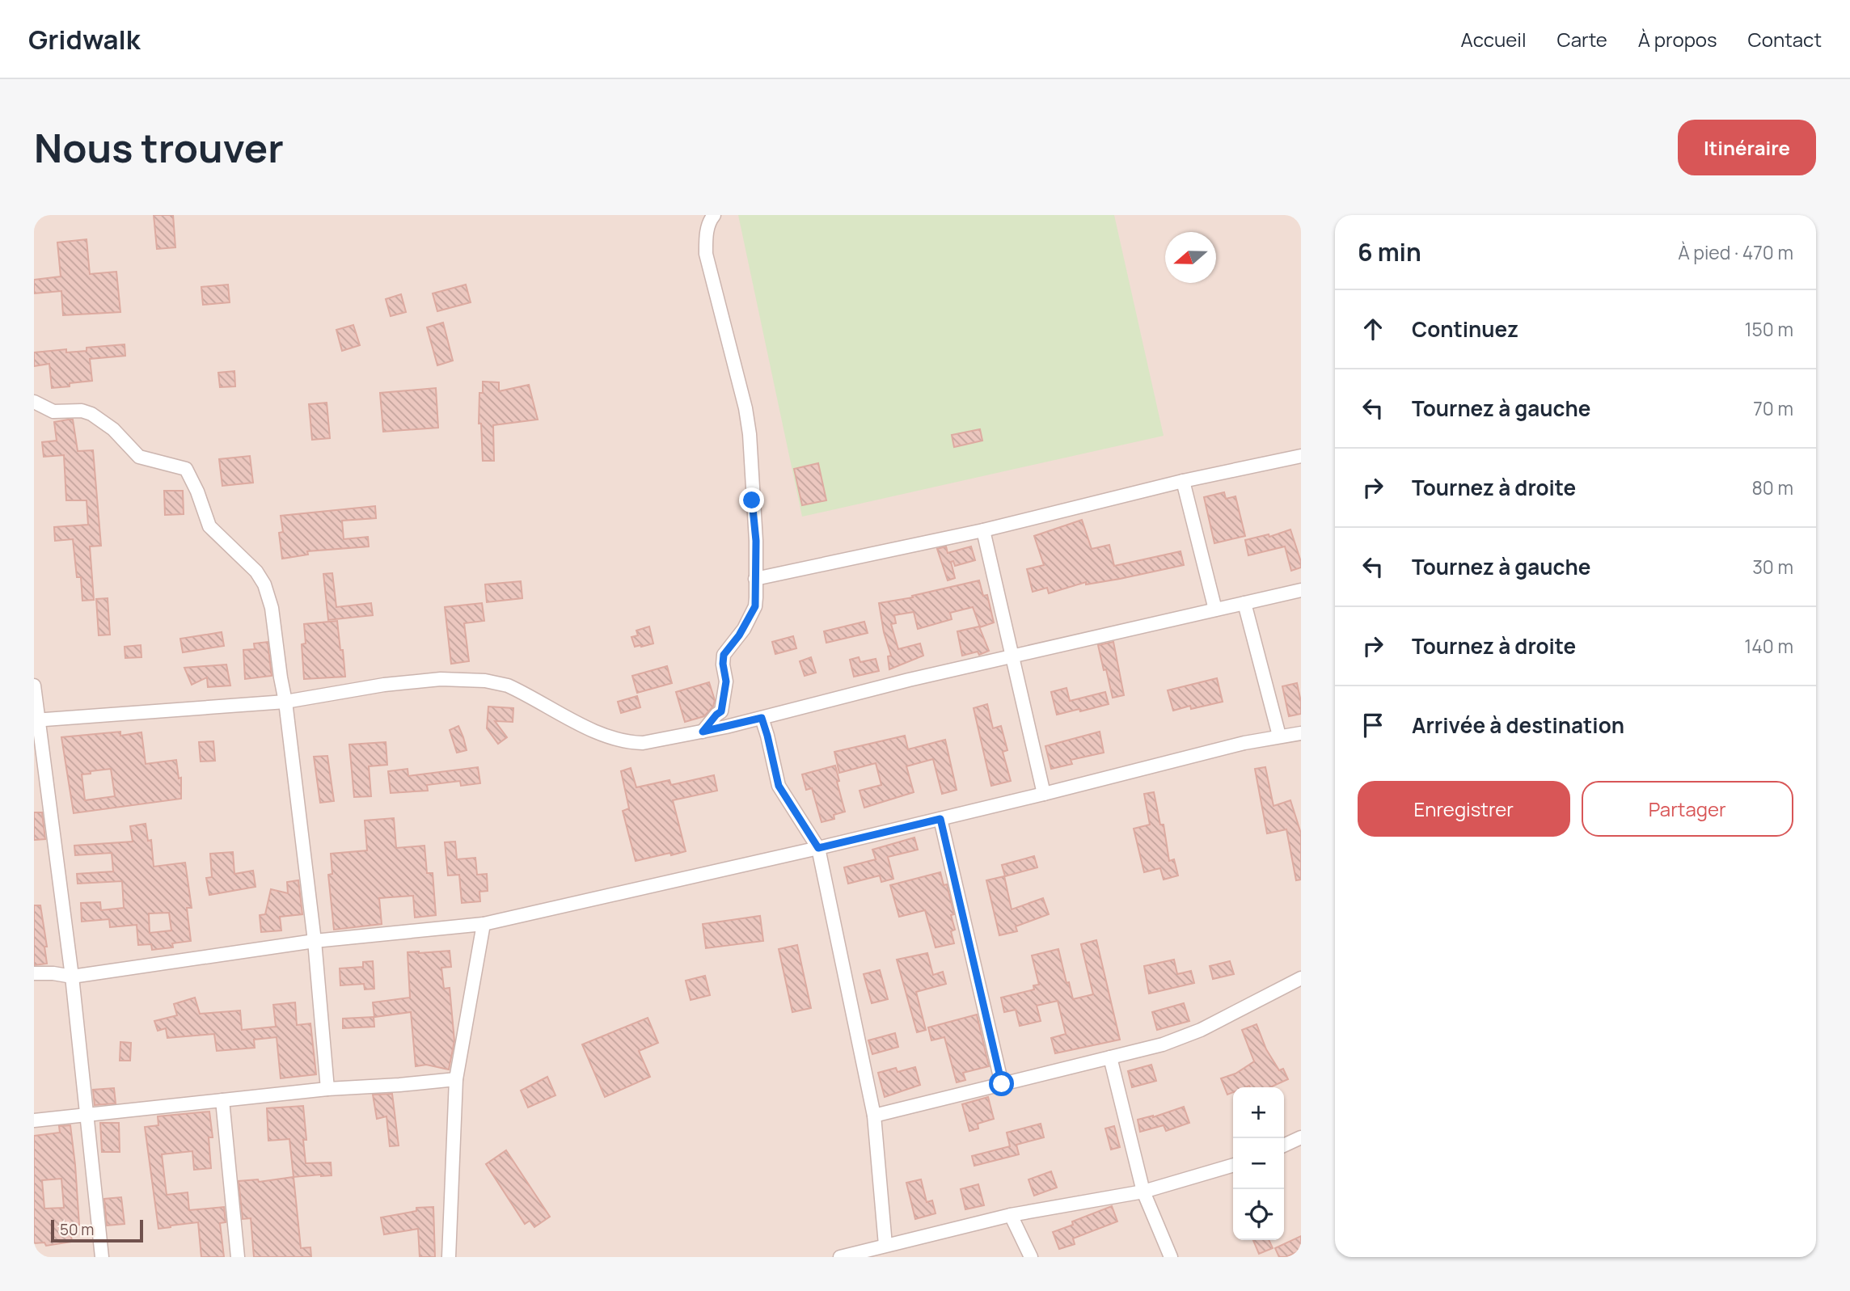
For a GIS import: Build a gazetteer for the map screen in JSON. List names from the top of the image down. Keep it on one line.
{"scale_bar":"50 m","north":"left","page":{"header":"Gridwalk","nav":["Accueil","Carte","À propos","Contact"],"buttons":["Itinéraire",["Enregistrer","Partager"]],"title":"Nous trouver","heading":["6 min","À pied · 470 m"],"list":[["Continuez","150 m"],["Tournez à gauche","70 m"],["Tournez à droite","80 m"],["Tournez à gauche","30 m"],["Tournez à droite","140 m"],"Arrivée à destination"],"map_buttons":["+","−"],"scale":"50 m"}}
